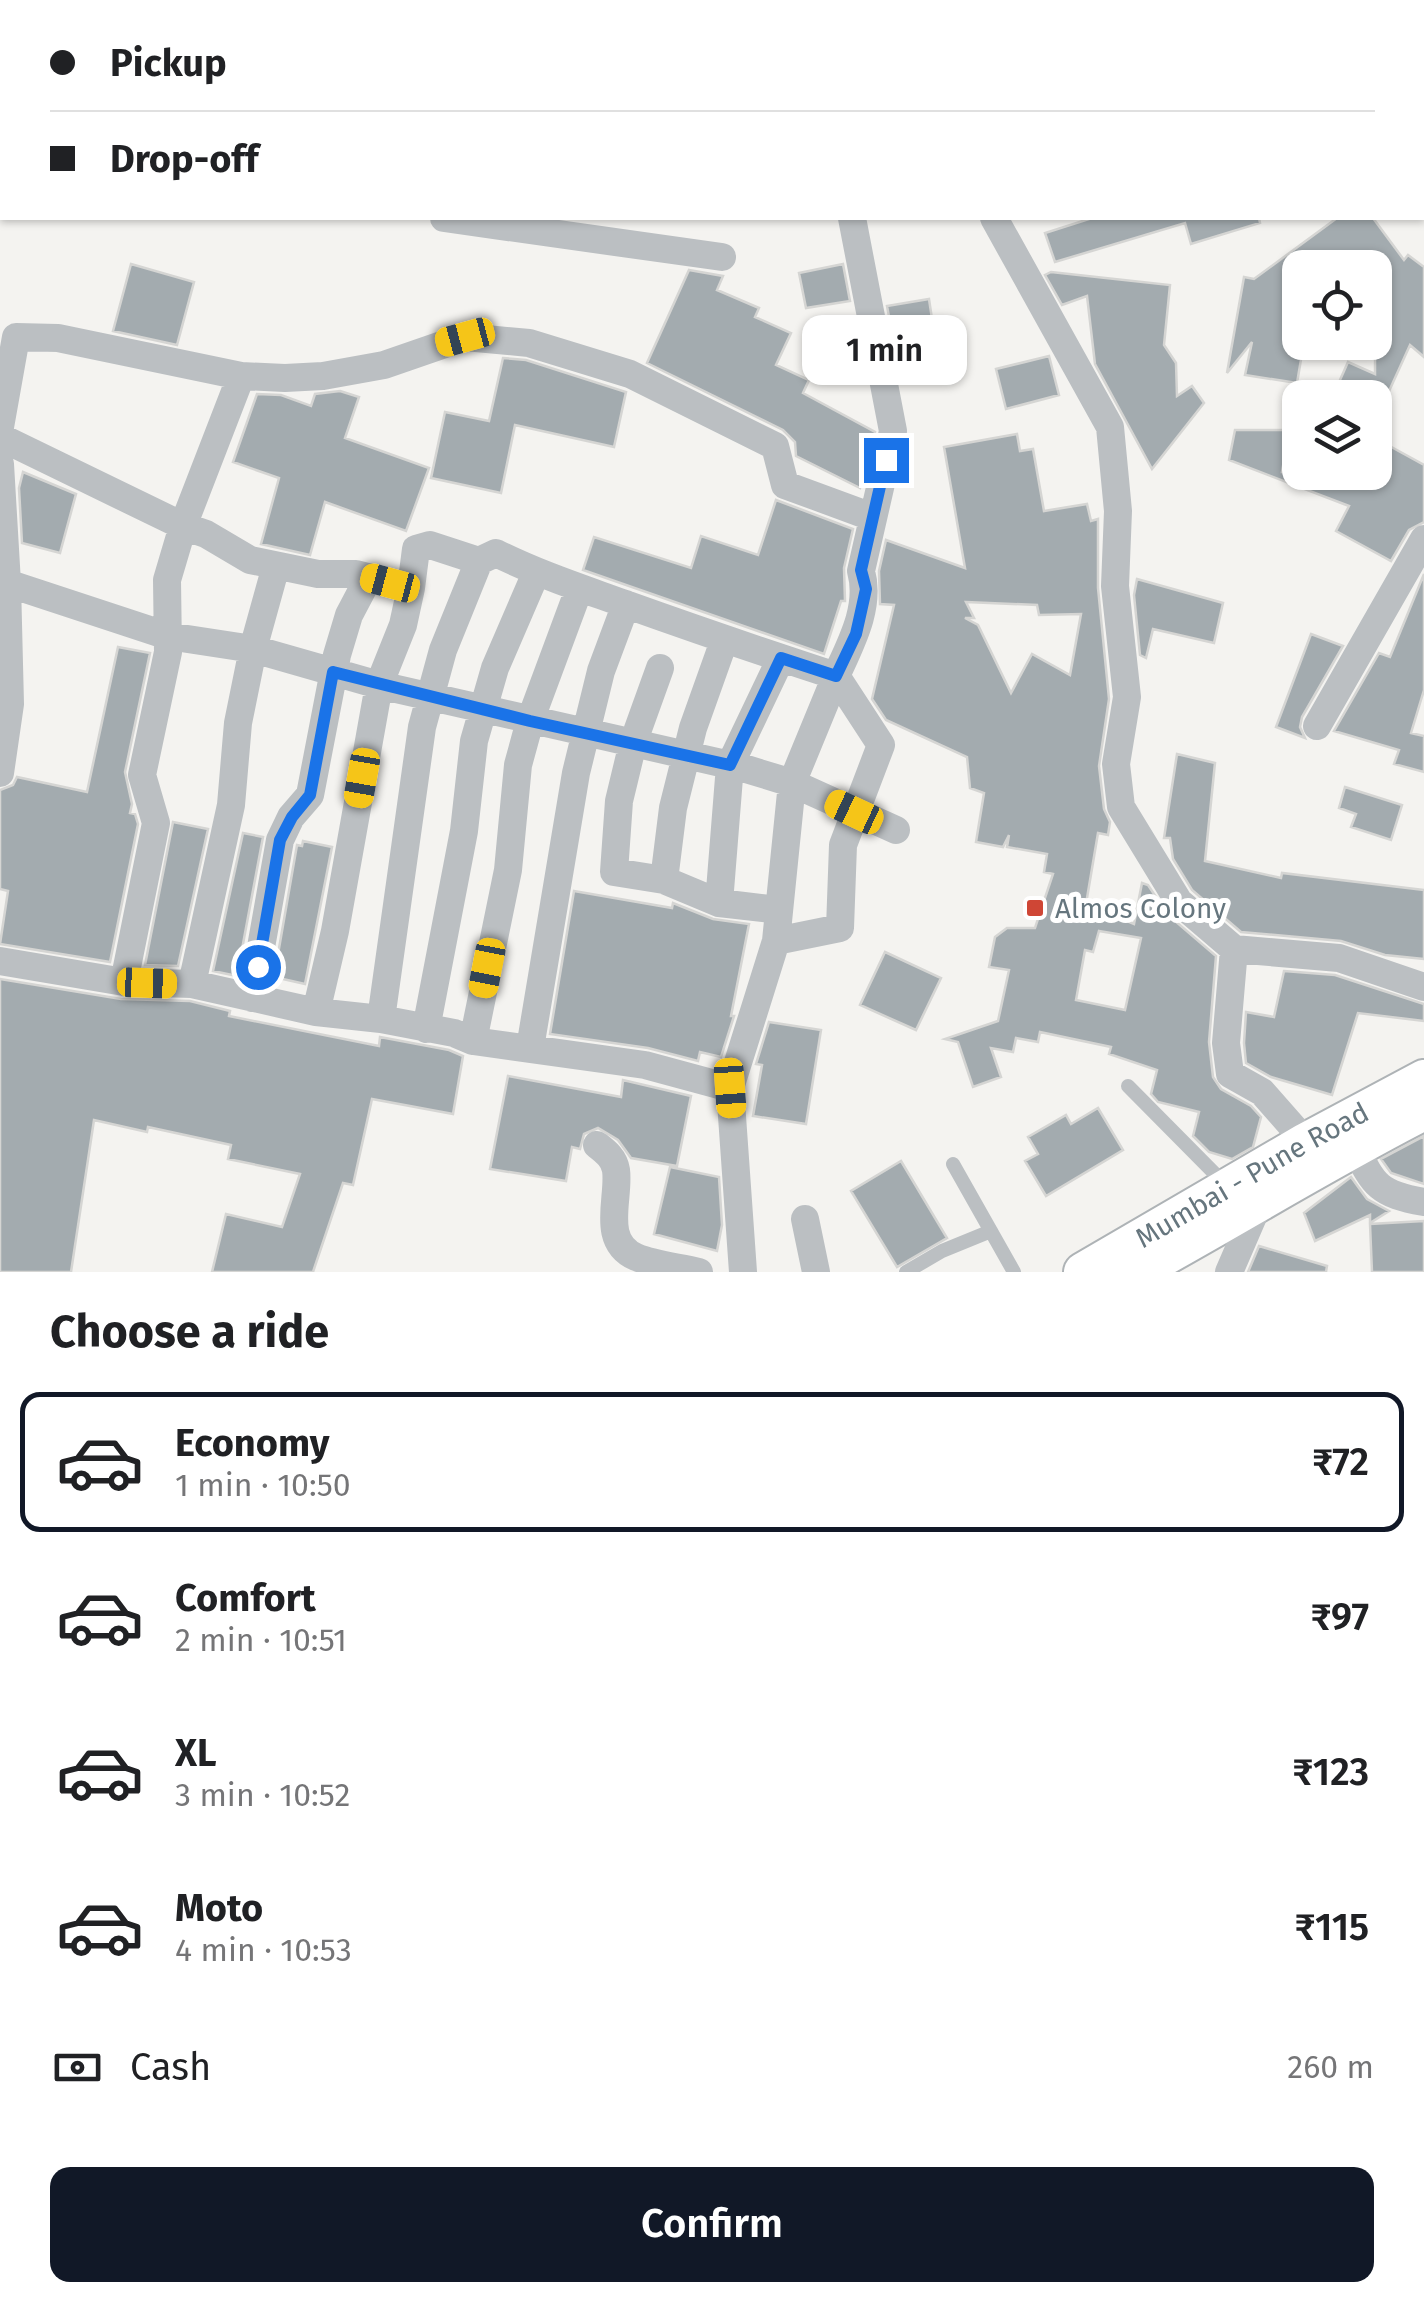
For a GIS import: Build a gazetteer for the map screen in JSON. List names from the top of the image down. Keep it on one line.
{"streets":{"main road":["Mumbai - Pune Road"]},"places":{"transit":["Almos Colony"]},"page":{"banner":["Pickup","Drop-off"],"bubble":"1 min","heading":"Choose a ride","list":[{"name":"Economy","note":"1 min · 10:50","value":"₹72"},{"name":"Comfort","note":"2 min · 10:51","value":"₹97"},{"name":"XL","note":"3 min · 10:52","value":"₹123"},{"name":"Moto","note":"4 min · 10:53","value":"₹115"}],"pay":["Cash","260 m"],"buttons":"Confirm"}}
